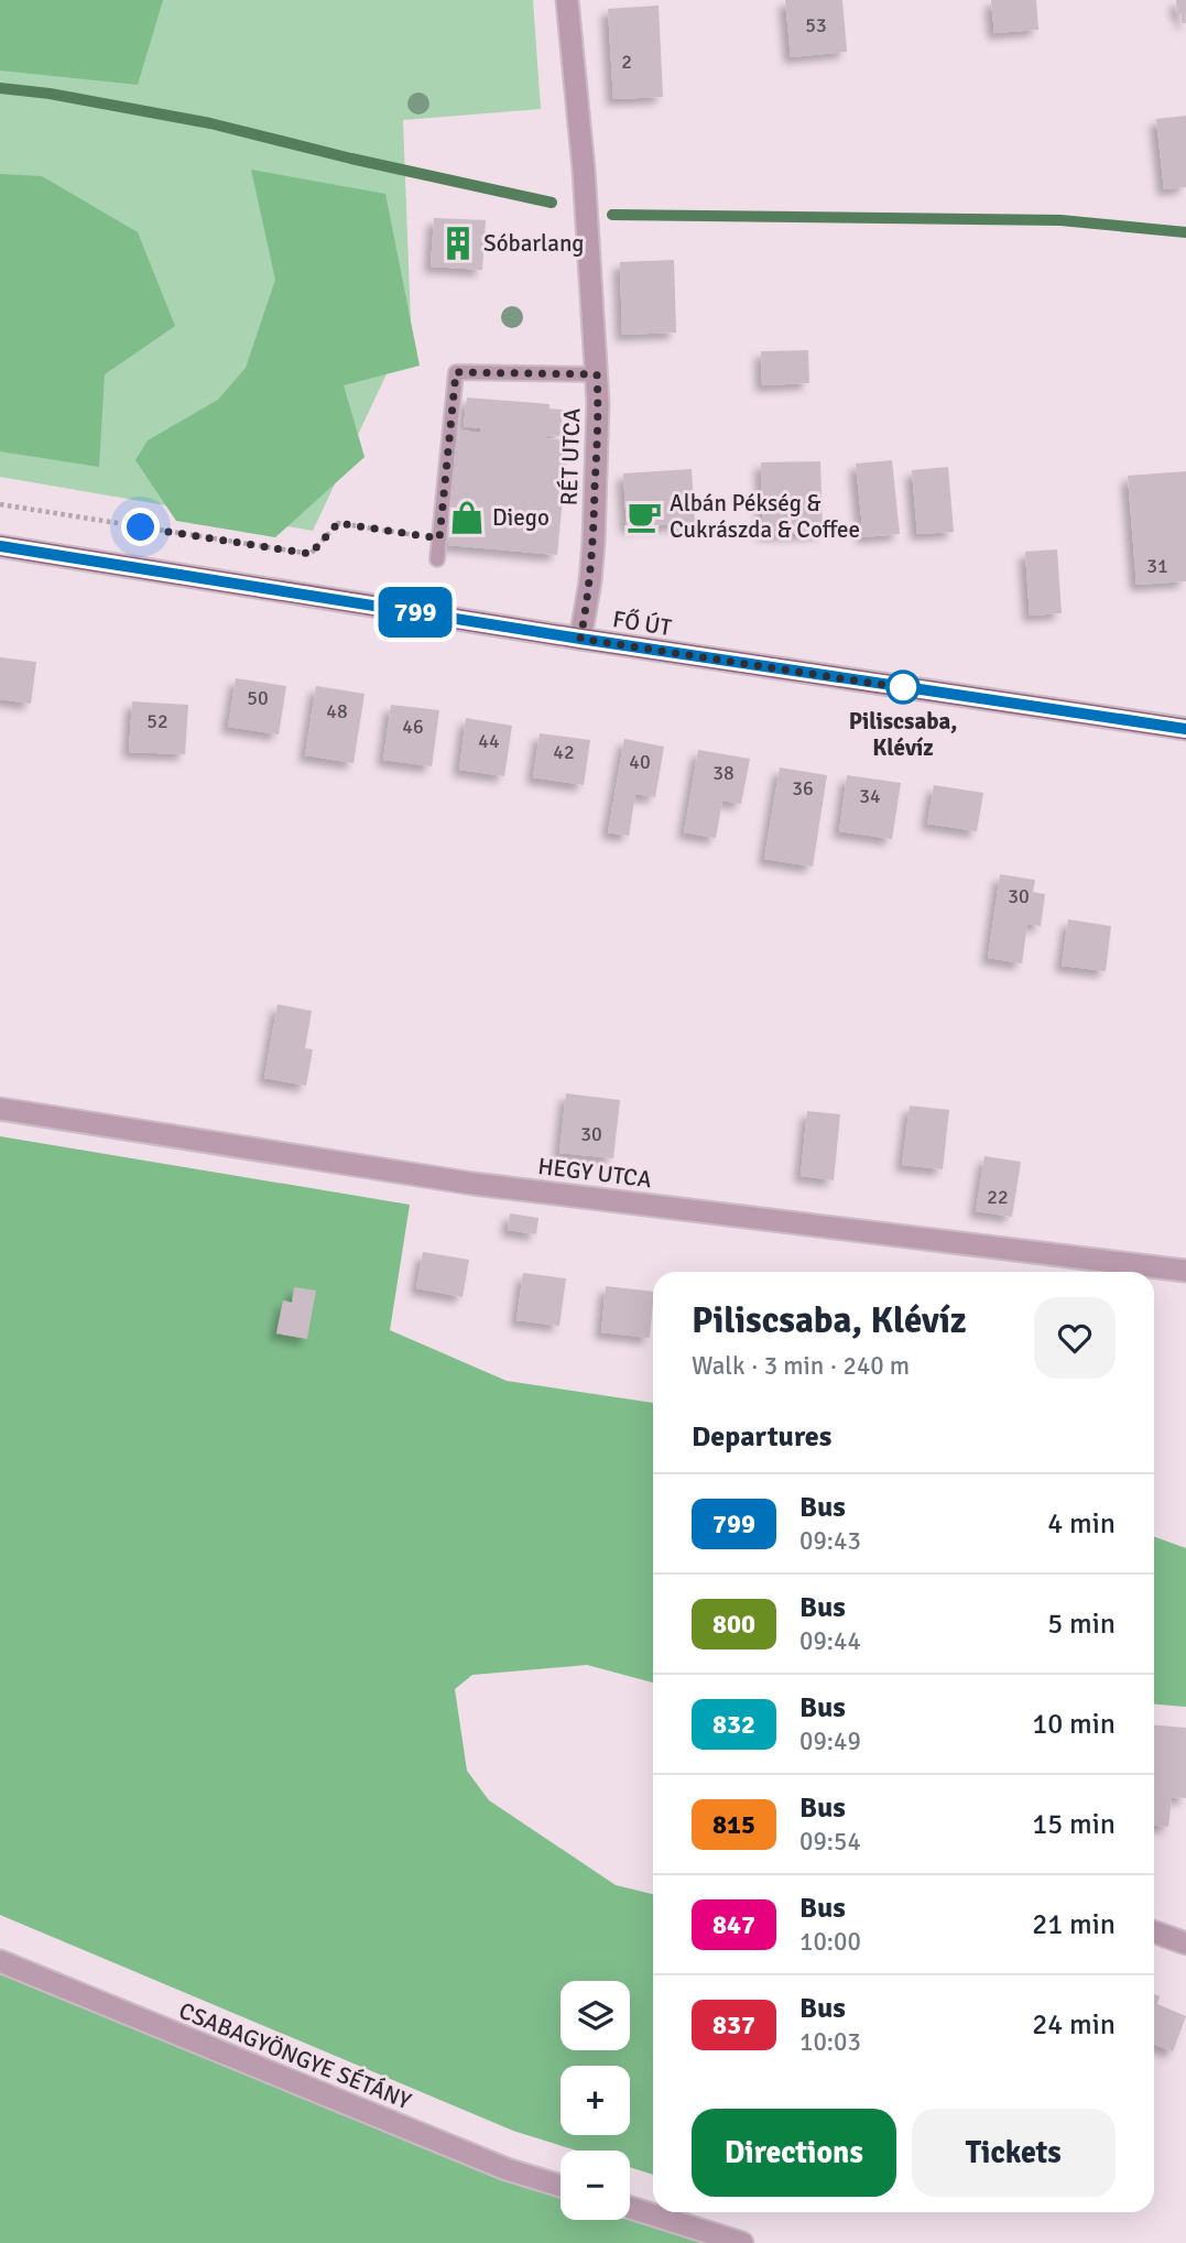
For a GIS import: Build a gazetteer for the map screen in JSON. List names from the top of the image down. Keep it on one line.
{"streets":{"main road":["FŐ ÚT"],"street":["RÉT UTCA","HEGY UTCA","CSABAGYÖNGYE SÉTÁNY"]},"crossings":[["RÉT UTCA","FŐ ÚT"]],"places":{"building":["Sóbarlang"],"cafe":["Albán Pékség & Cukrászda & Coffee"],"shop":["Diego"],"other":["Piliscsaba, Klévíz"]},"lines":["bus line 799"],"house_numbers":["53","2","31","50","48","52","46","44","42","40","38","36","34","30","30","22"],"page":{"on_map":"799","heading":[["Piliscsaba, Klévíz","Walk · 3 min · 240 m"],"Departures"],"list":[{"mark":"799","name":"Bus","note":"09:43","value":"4 min"},{"mark":"800","name":"Bus","note":"09:44","value":"5 min"},{"mark":"832","name":"Bus","note":"09:49","value":"10 min"},{"mark":"815","name":"Bus","note":"09:54","value":"15 min"},{"mark":"847","name":"Bus","note":"10:00","value":"21 min"},{"mark":"837","name":"Bus","note":"10:03","value":"24 min"}],"map_buttons":["+","−"],"buttons":["Directions","Tickets"]}}
